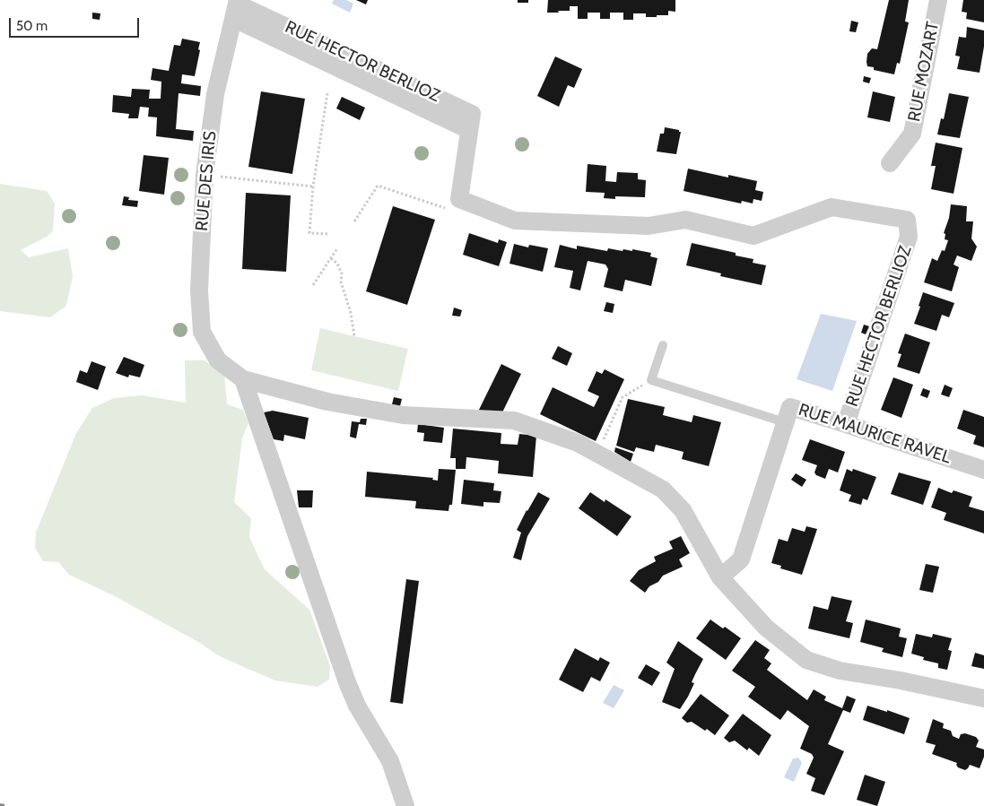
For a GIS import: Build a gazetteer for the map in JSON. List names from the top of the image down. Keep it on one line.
{"streets":{"street":["RUE HECTOR BERLIOZ","RUE MOZART","RUE DES IRIS","RUE MAURICE RAVEL"]},"crossings":[["RUE HECTOR BERLIOZ","RUE DES IRIS"],["RUE HECTOR BERLIOZ","RUE MAURICE RAVEL"]],"scale_bar":"50 m"}
